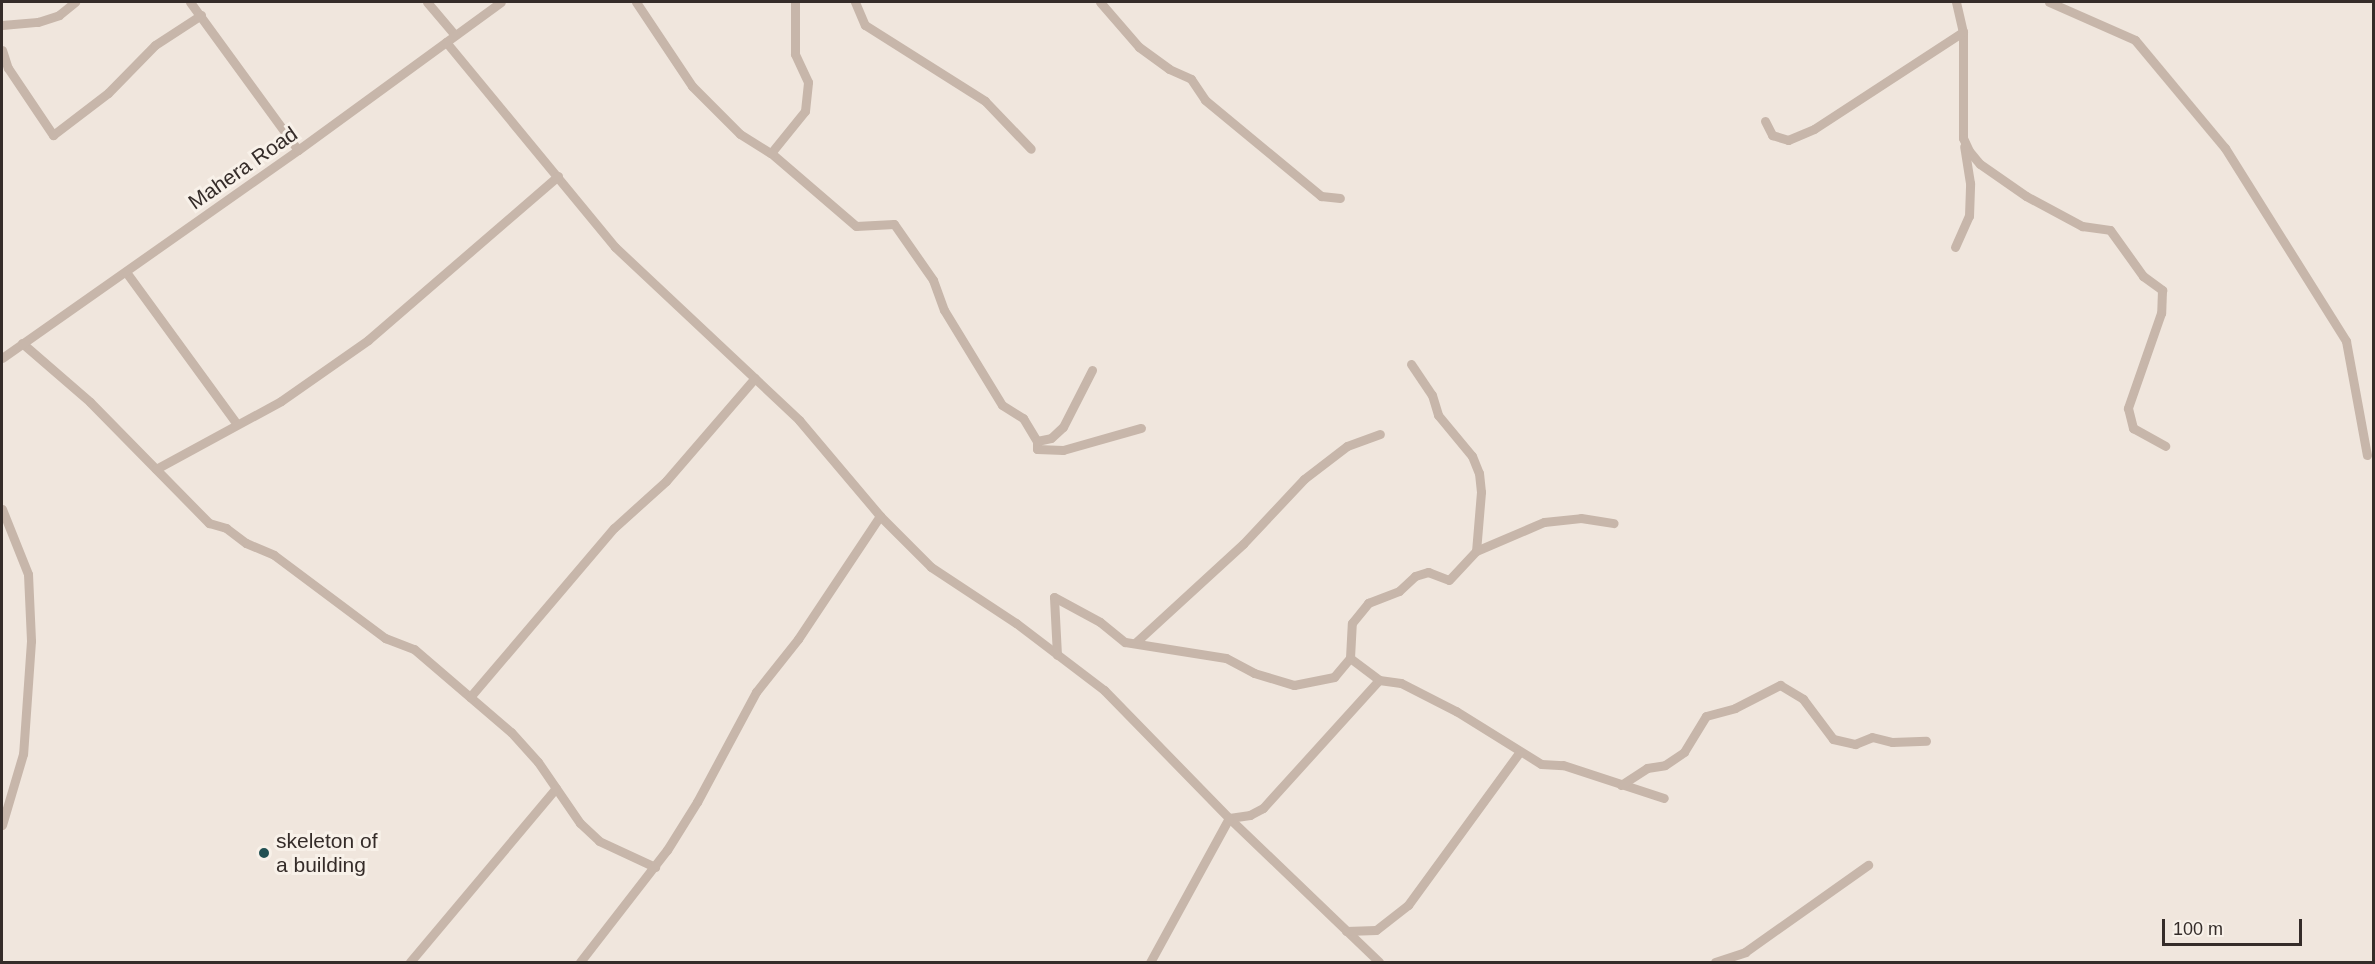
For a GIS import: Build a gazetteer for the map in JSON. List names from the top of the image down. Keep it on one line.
{"streets":{"street":["Mahera Road"]},"places":["skeleton of a building"],"scale_bar":"100 m"}
